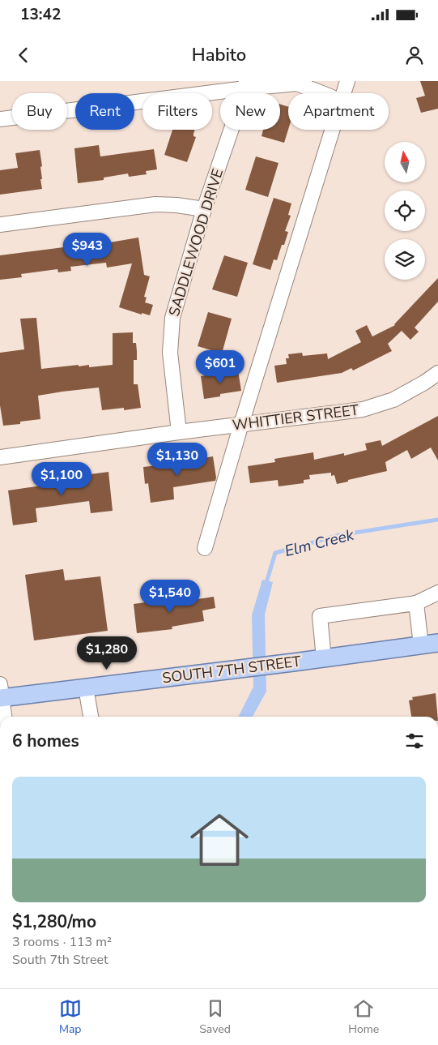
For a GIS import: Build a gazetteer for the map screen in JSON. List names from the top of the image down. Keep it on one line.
{"streets":{"main road":["SOUTH 7TH STREET"],"street":["SADDLEWOOD DRIVE","WHITTIER STREET"]},"crossings":[["SADDLEWOOD DRIVE","WHITTIER STREET"]],"water":["Elm Creek"],"north":"top","page":{"status":"13:42","header":"Habito","chip":["Buy","Rent","Filters","New","Apartment"],"price":["$943","$601","$1,130","$1,100","$1,540","$1,280"],"heading":"6 homes","list":[{"name":"$1,280/mo","note":"3 rooms · 113 m² · South 7th Street"}],"tabs":["Map","Saved","Home"]}}
